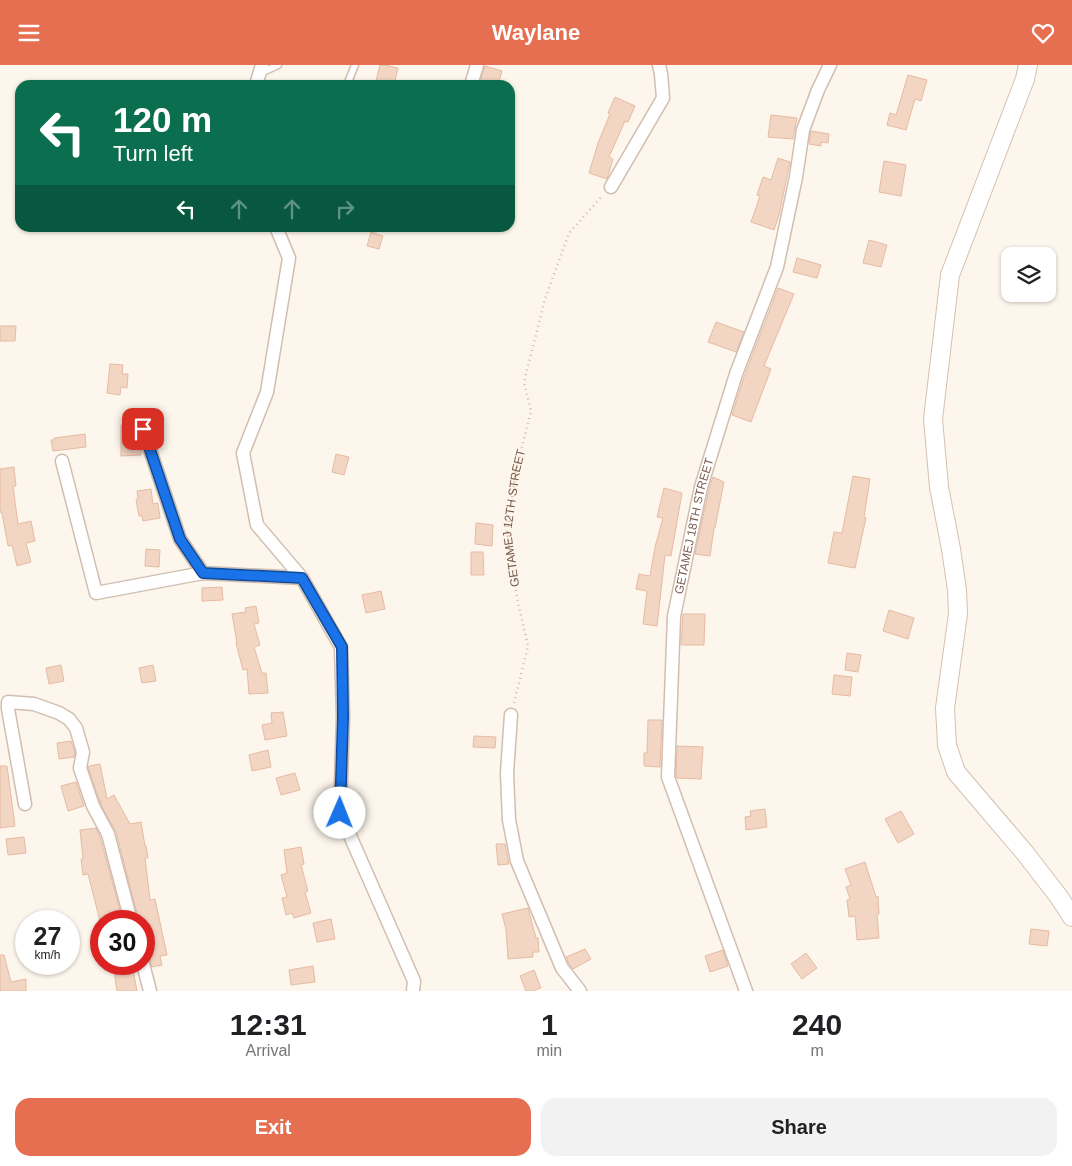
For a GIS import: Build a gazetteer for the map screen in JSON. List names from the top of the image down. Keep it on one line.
{"streets":{"street":["GETAMEJ 18TH STREET"],"path":["GETAMEJ 12TH STREET"]},"page":{"header":"Waylane","turn":["120 m","Turn left"],"speed":"27 km/h","limit":"30","eta":["12:31","Arrival","1","min","240","m"],"buttons":["Exit","Share"]}}
